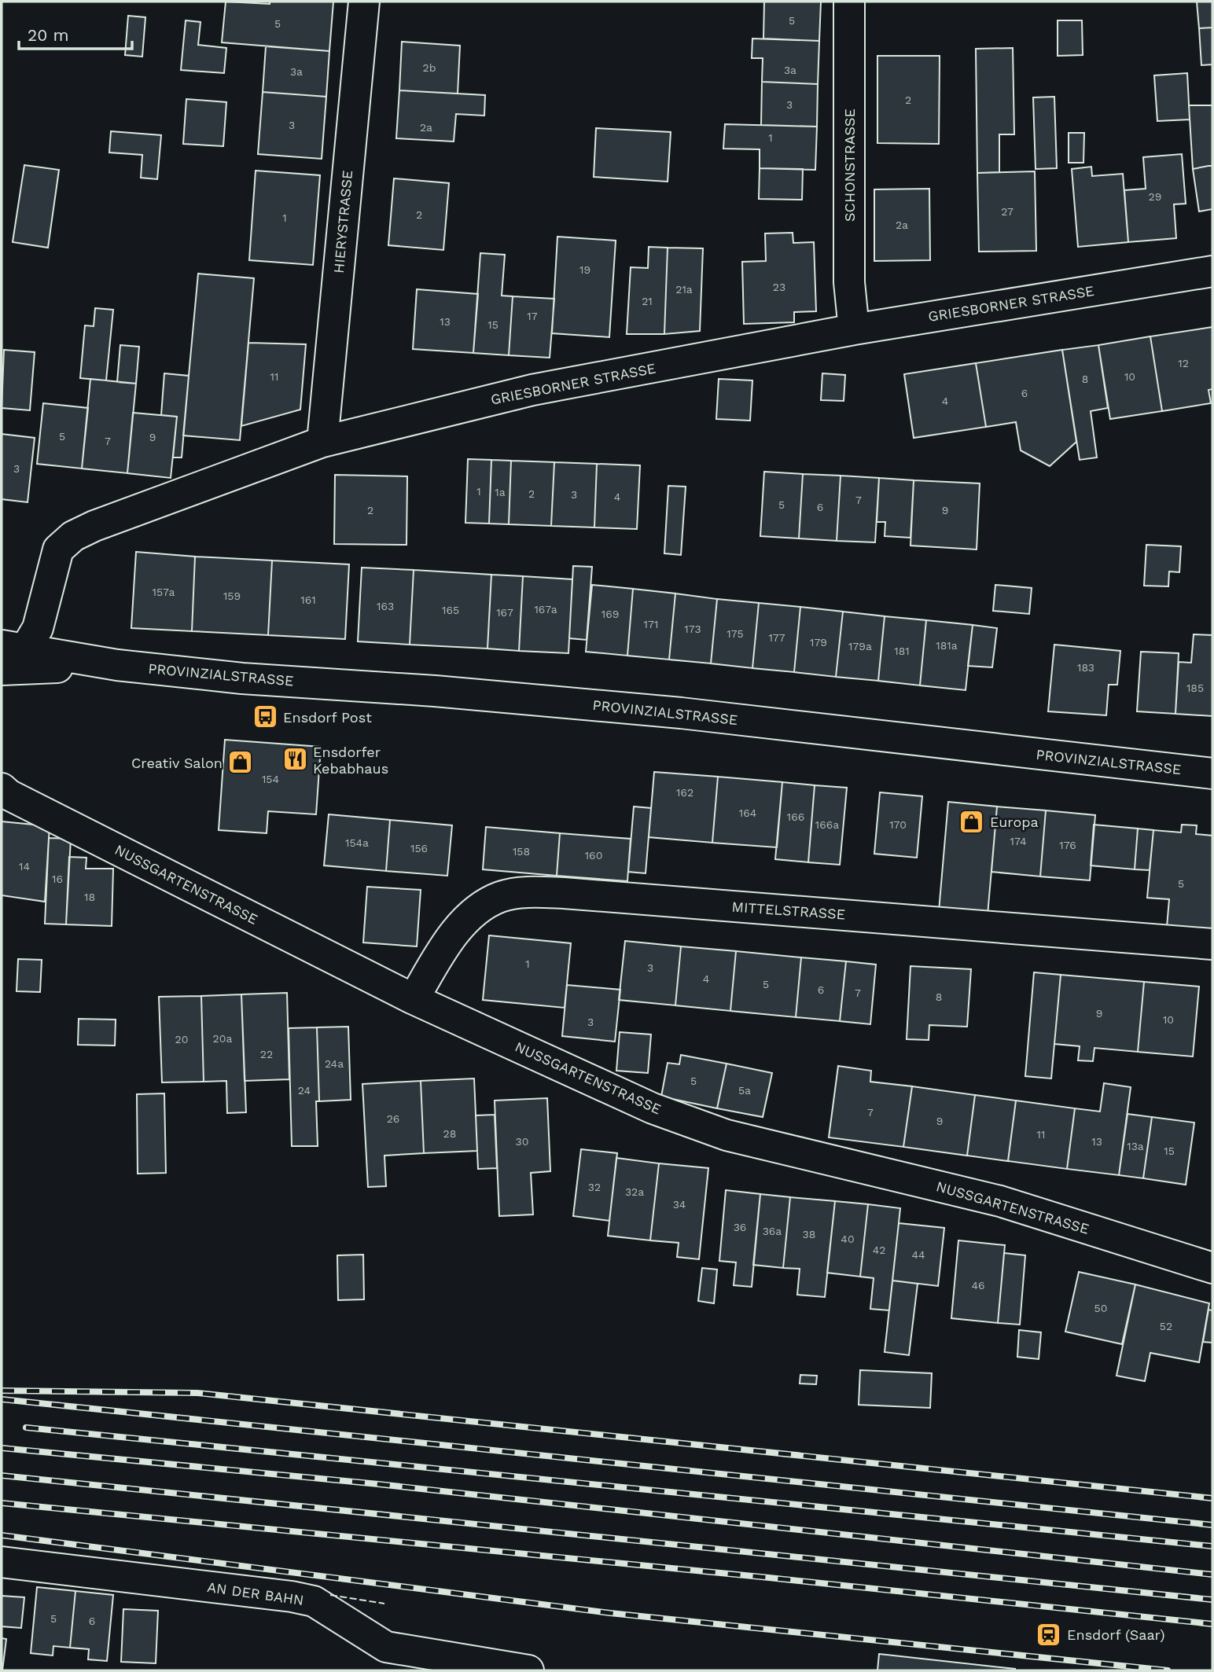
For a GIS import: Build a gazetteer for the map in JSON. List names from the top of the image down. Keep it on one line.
{"streets":{"street":["SCHONSTRASSE","HIERYSTRASSE","GRIESBORNER STRASSE","PROVINZIALSTRASSE","NUSSGARTENSTRASSE","MITTELSTRASSE","AN DER BAHN"]},"crossings":[["SCHONSTRASSE","GRIESBORNER STRASSE"],["HIERYSTRASSE","GRIESBORNER STRASSE"],["GRIESBORNER STRASSE","PROVINZIALSTRASSE"],["NUSSGARTENSTRASSE","MITTELSTRASSE"]],"places":{"bus stop":["Ensdorf Post"],"restaurant":["Ensdorfer Kebabhaus"],"shop":["Creativ Salon","Europa"],"station":["Ensdorf (Saar)"]},"house_numbers":["5","5","2b","3a","3a","2","3","3","2a","1","29","27","2","1","2a","19","23","21a","21","17","13","15","12","11","10","8","6","4","5","9","7","3","1","1a","2","3","4","7","5","6","2","9","157a","159","161","163","167a","165","167","169","171","173","175","177","179","181a","179a","181","183","185","154","162","164","166","166a","170","174","154a","176","156","158","160","14","16","5","18","1","3","4","5","6","7","8","9","10","3","20a","20","22","24a","5","24","5a","7","26","9","28","11","30","13","13a","15","32","32a","34","36","36a","38","40","42","44","46","50","52","5","6"],"scale_bar":"20 m"}
